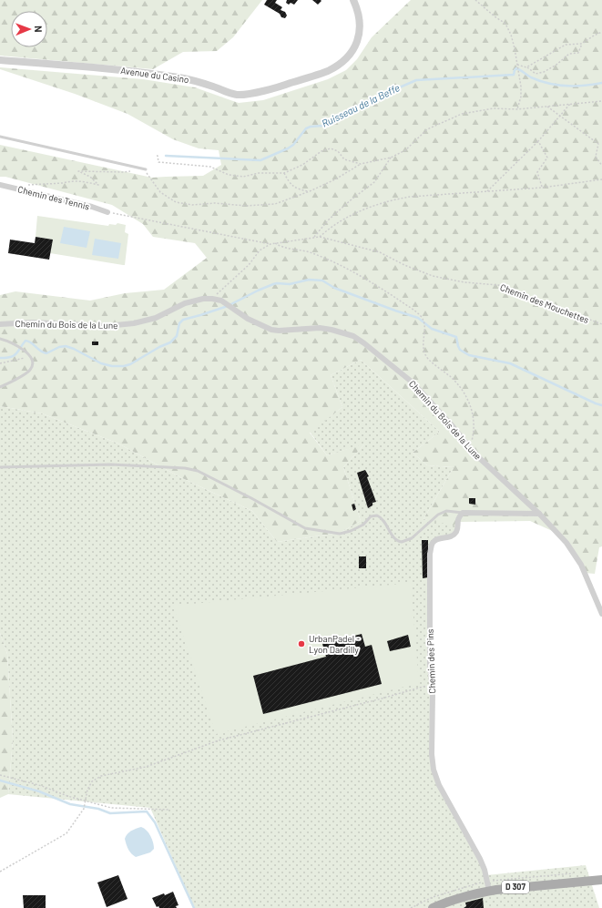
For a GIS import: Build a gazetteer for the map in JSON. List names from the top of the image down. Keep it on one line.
{"streets":{"main road":["D 307"],"street":["Avenue du Casino","Chemin des Tennis","Chemin du Bois de la Lune","Chemin des Pins"],"path":["Chemin des Mouchettes"]},"crossings":[["Chemin des Mouchettes","Chemin du Bois de la Lune"],["Chemin des Pins","D 307"]],"water":["Ruisseau de la Beffe"],"places":["UrbanPadel - Lyon Dardilly"],"north":"right"}
